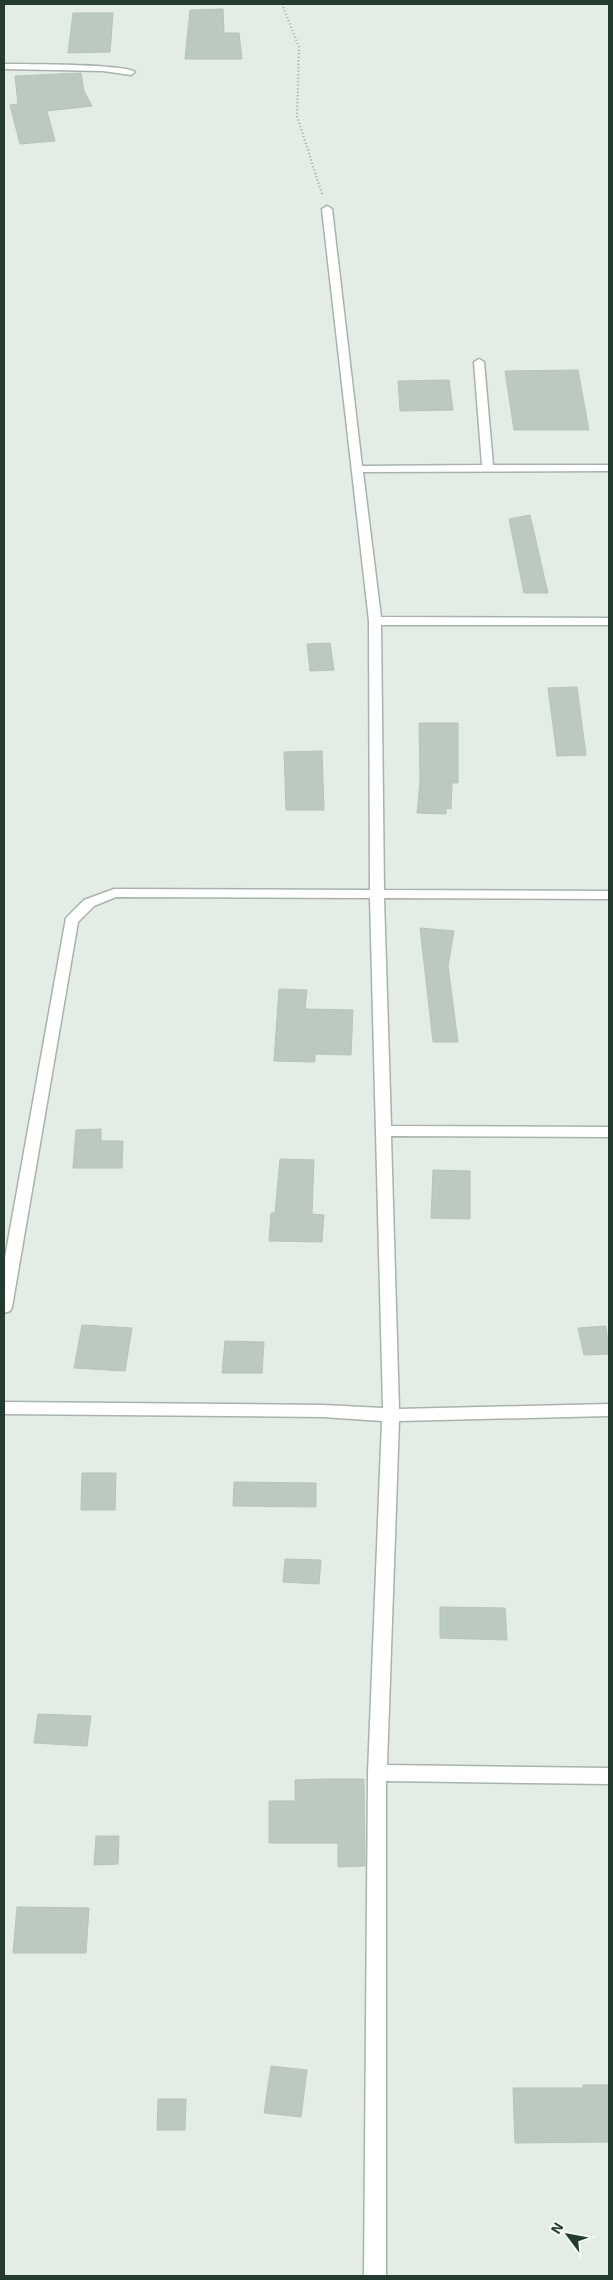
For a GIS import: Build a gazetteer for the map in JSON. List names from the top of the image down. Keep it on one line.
{"north":"top left"}
